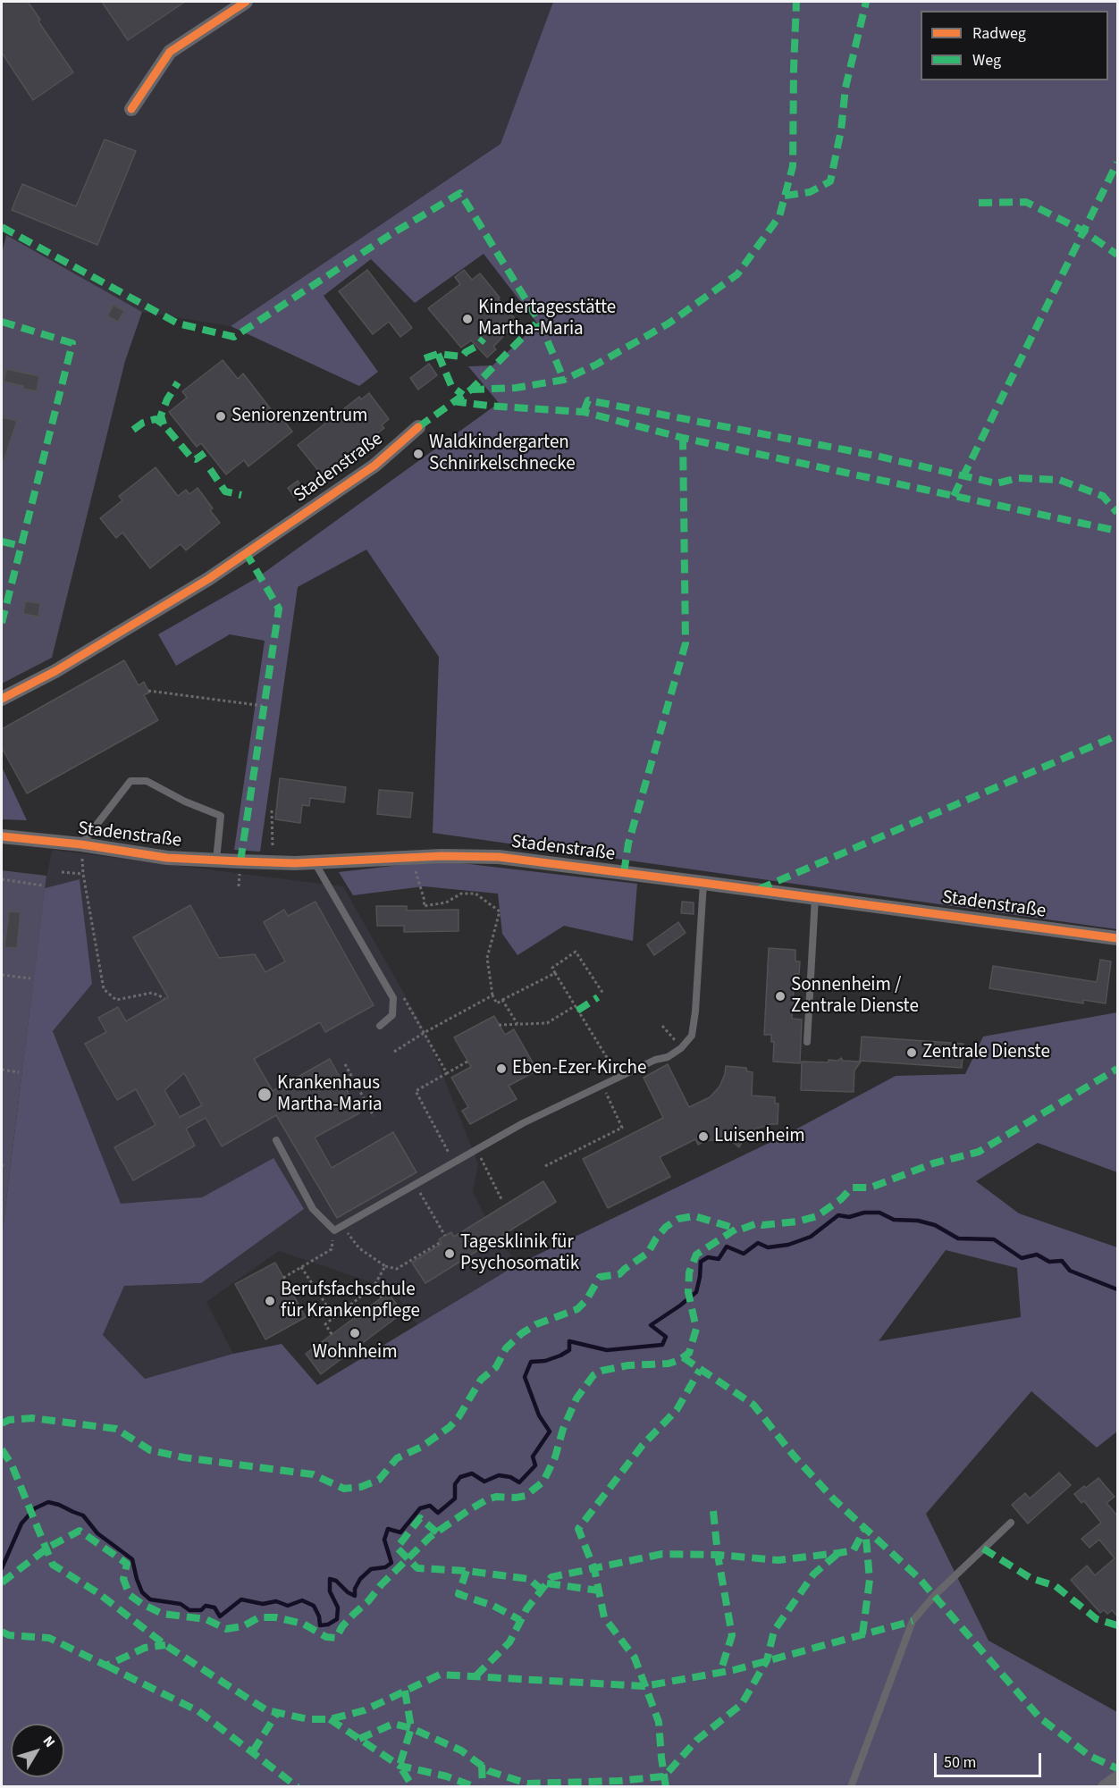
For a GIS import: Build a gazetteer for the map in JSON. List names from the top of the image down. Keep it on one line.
{"streets":{"street":["Stadenstraße"]},"places":["Kindertagesstätte Martha-Maria","Seniorenzentrum","Waldkindergarten Schnirkelschnecke","Sonnenheim / Zentrale Dienste","Zentrale Dienste","Eben-Ezer-Kirche","Krankenhaus Martha-Maria","Luisenheim","Tagesklinik für Psychosomatik","Berufsfachschule für Krankenpflege","Wohnheim"],"legend":["Radweg","Weg"],"scale_bar":"50 m","north":"top right"}
